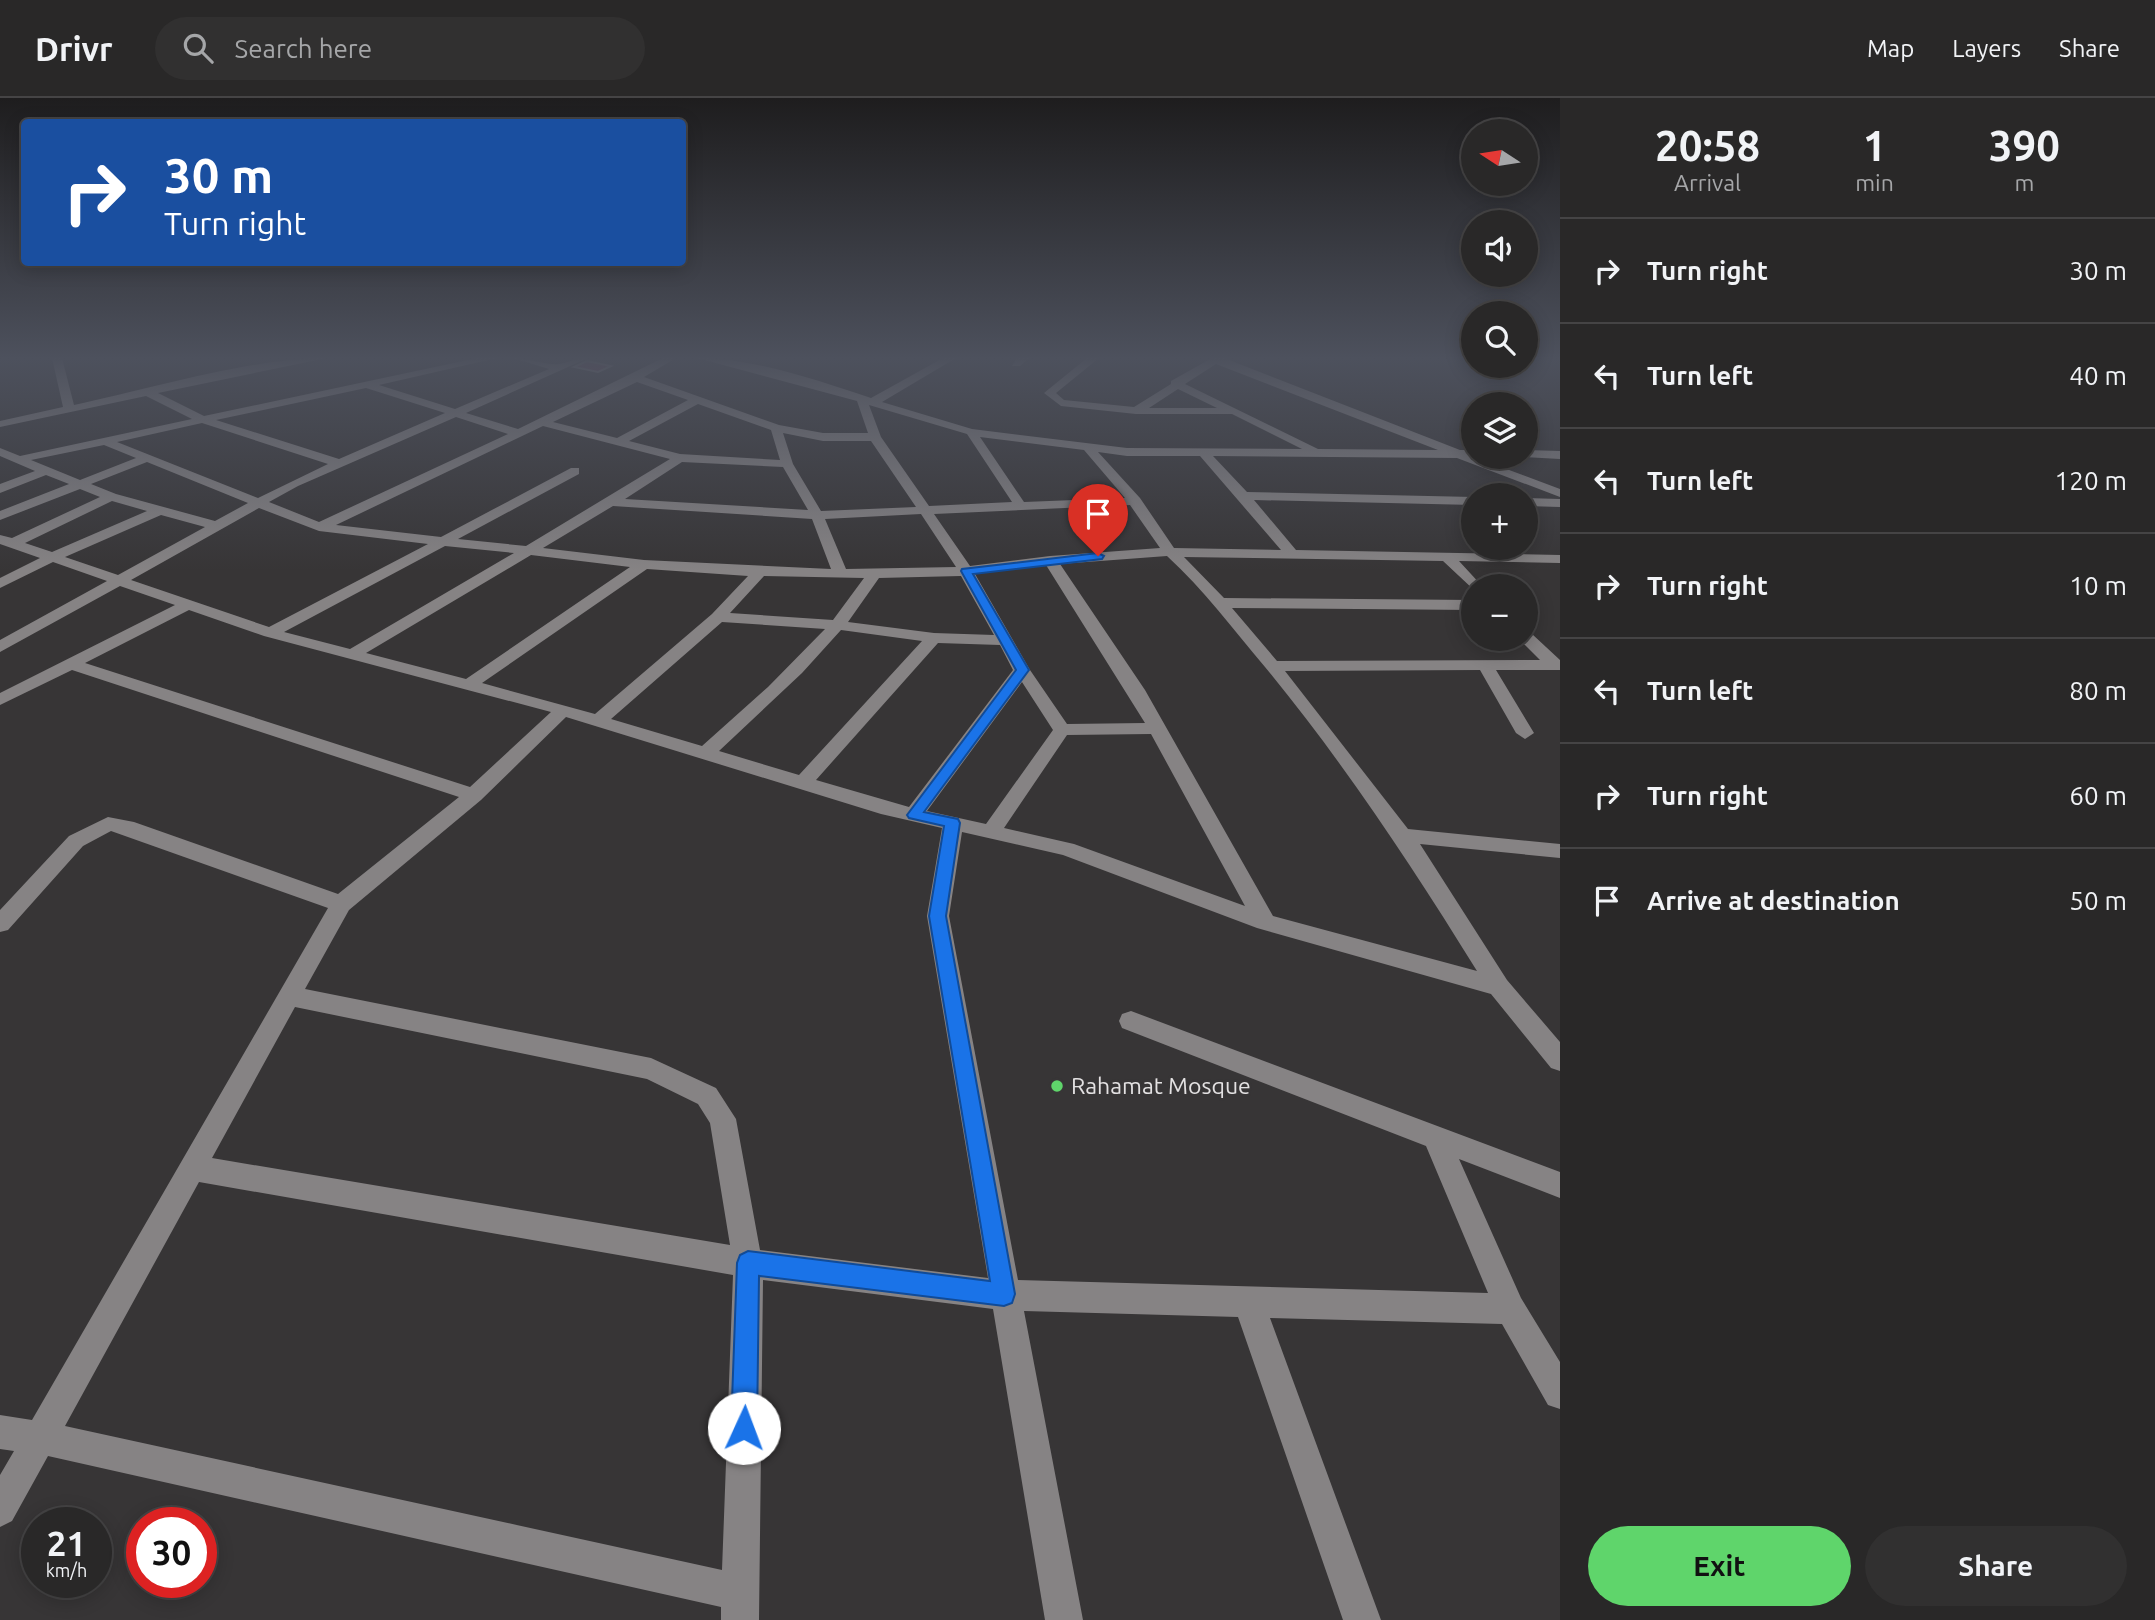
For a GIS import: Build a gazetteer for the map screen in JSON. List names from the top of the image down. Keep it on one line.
{"places":["Rahamat Mosque"],"north":"left","page":{"header":"Drivr","search":"Search here","nav":["Map","Layers","Share"],"eta":["20:58","Arrival","1","min","390","m"],"map_buttons":["+","−"],"turn":["30 m","Turn right"],"list":[{"name":"Turn right","value":"30 m"},{"name":"Turn left","value":"40 m"},{"name":"Turn left","value":"120 m"},{"name":"Turn right","value":"10 m"},{"name":"Turn left","value":"80 m"},{"name":"Turn right","value":"60 m"},{"name":"Arrive at destination","value":"50 m"}],"speed":"21 km/h","limit":"30","buttons":["Exit","Share"]}}
